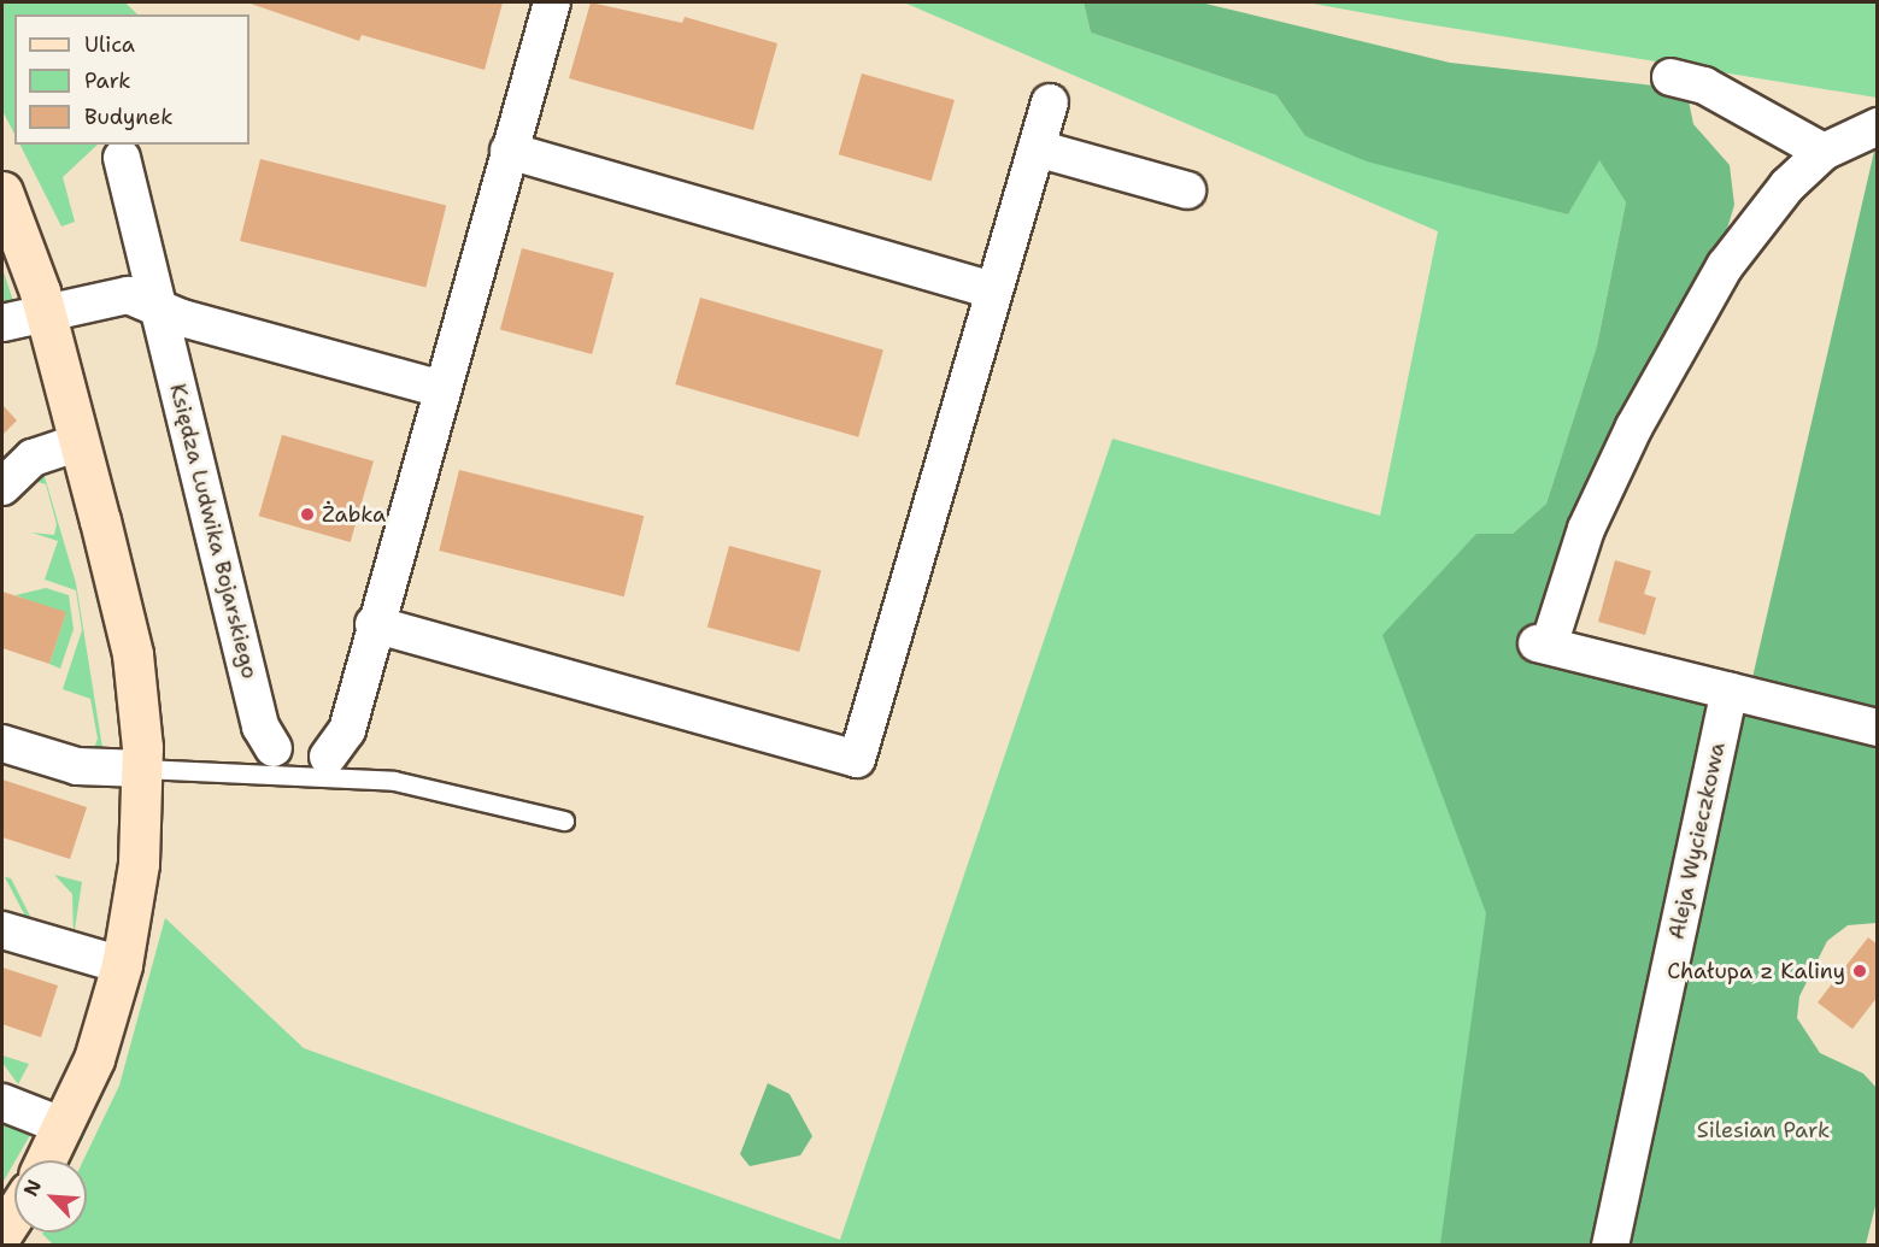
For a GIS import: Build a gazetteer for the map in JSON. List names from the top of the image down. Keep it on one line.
{"streets":{"street":["Księdza Ludwika Bojarskiego","Aleja Wycieczkowa"]},"parks":["Silesian Park"],"places":["Żabka","Chałupa z Kaliny"],"legend":["Ulica","Park","Budynek"],"north":"top left"}
